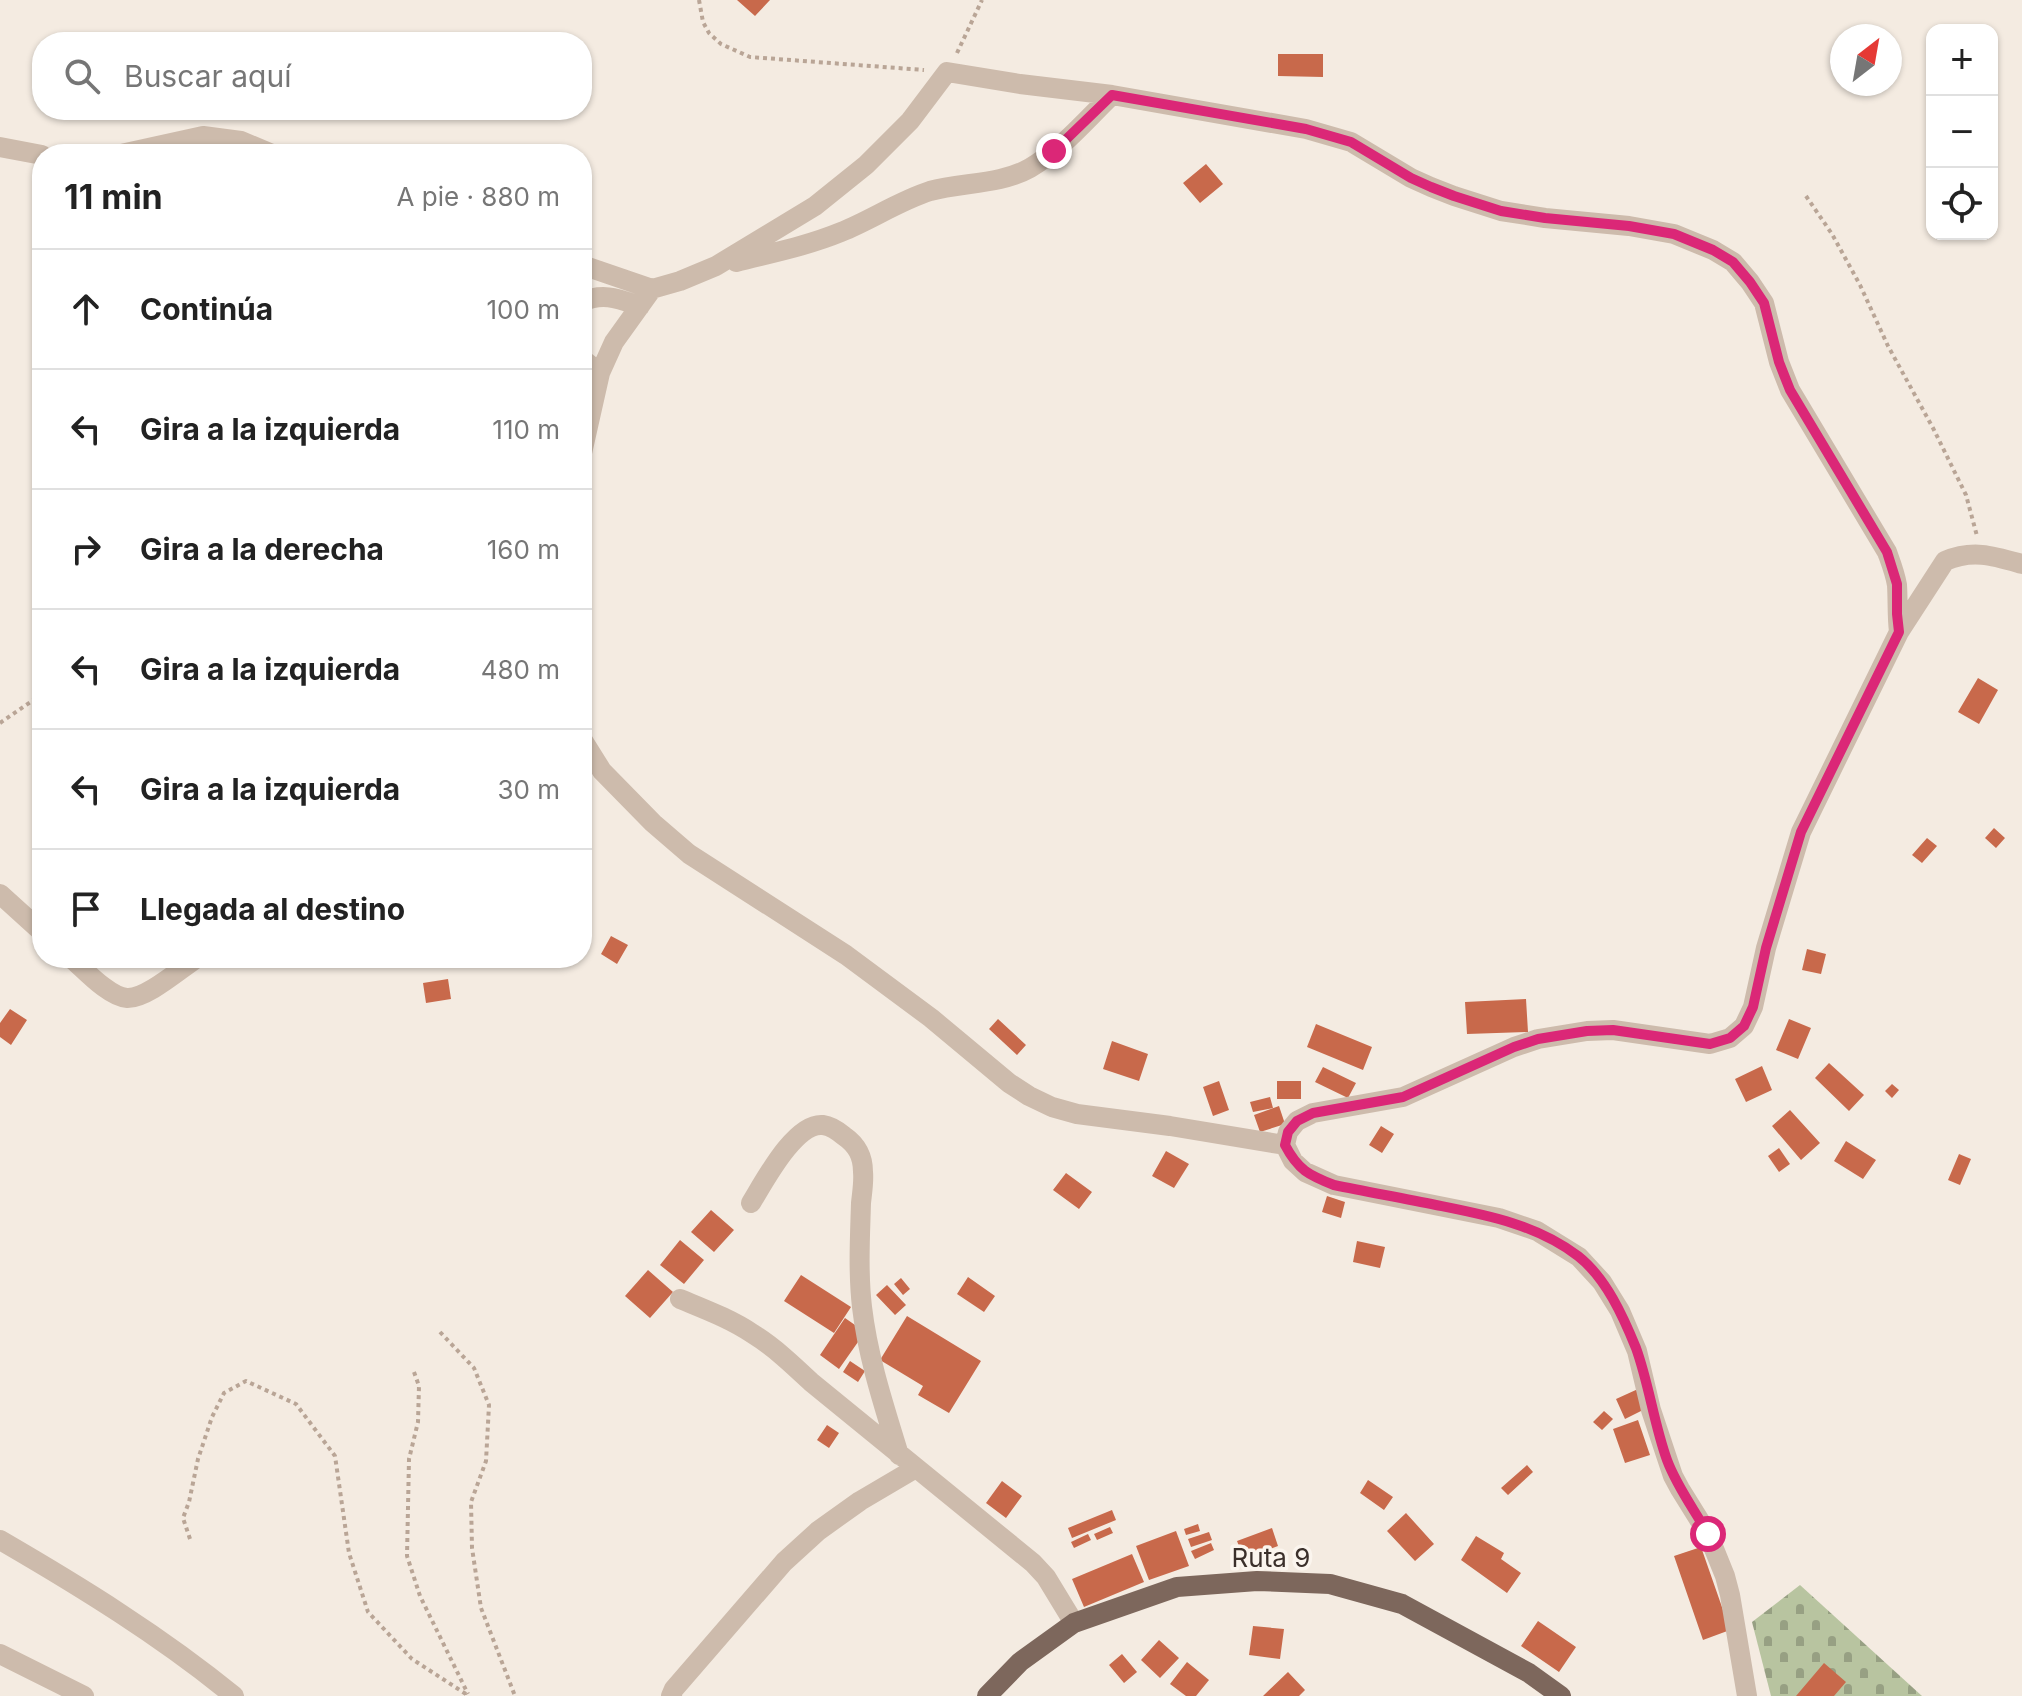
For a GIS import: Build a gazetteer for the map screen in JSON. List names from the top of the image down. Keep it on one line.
{"streets":{"main road":["Ruta 9"]},"north":"top right","page":{"map_buttons":["+","−"],"search":"Buscar aquí","heading":["11 min","A pie · 880 m"],"list":[["Continúa","100 m"],["Gira a la izquierda","110 m"],["Gira a la derecha","160 m"],["Gira a la izquierda","480 m"],["Gira a la izquierda","30 m"],"Llegada al destino"]}}
